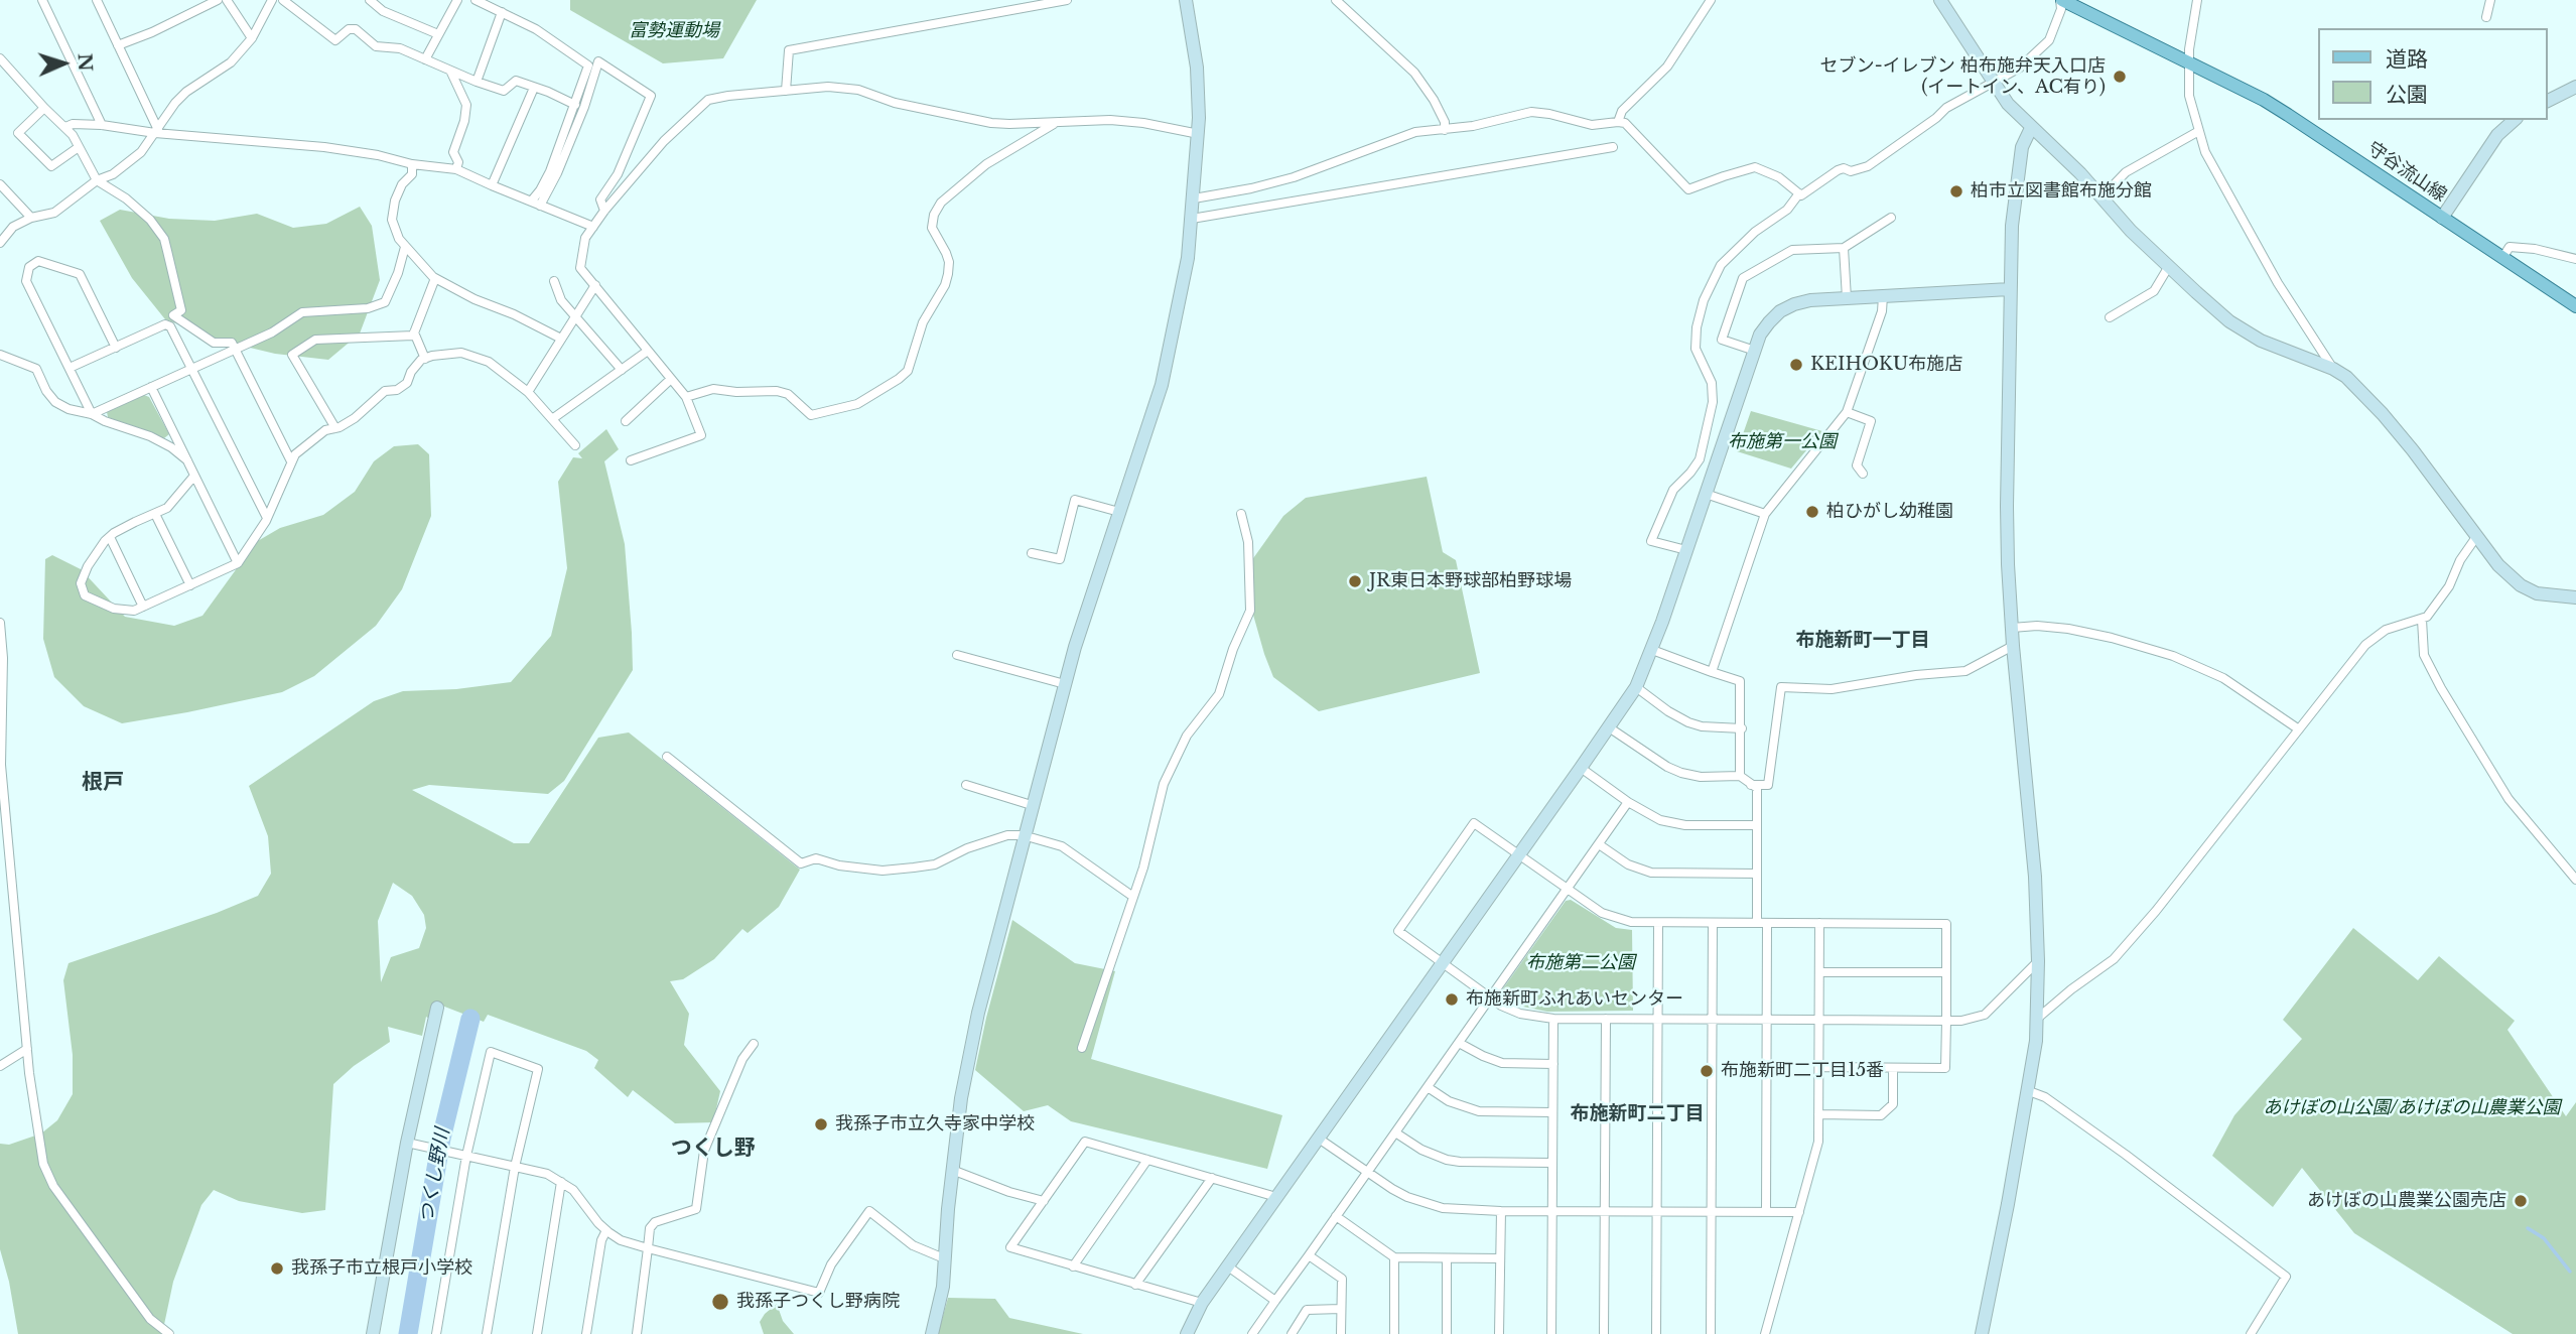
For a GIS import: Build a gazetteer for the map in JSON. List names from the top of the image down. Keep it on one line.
{"streets":{"main road":["守谷流山線"]},"districts":["布施新町一丁目","根戸","布施新町二丁目","つくし野"],"water":["つくし野川"],"parks":["富勢運動場","布施第一公園","布施第二公園","あけぼの山公園/あけぼの山農業公園"],"places":["セブン-イレブン 柏布施弁天入口店 (イートイン、AC有り)","柏市立図書館布施分館","KEIHOKU布施店","柏ひがし幼稚園","JR東日本野球部柏野球場","布施新町ふれあいセンター","布施新町二丁目15番","我孫子市立久寺家中学校","あけぼの山農業公園売店","我孫子市立根戸小学校","我孫子つくし野病院"],"legend":["道路","公園"],"north":"right"}
